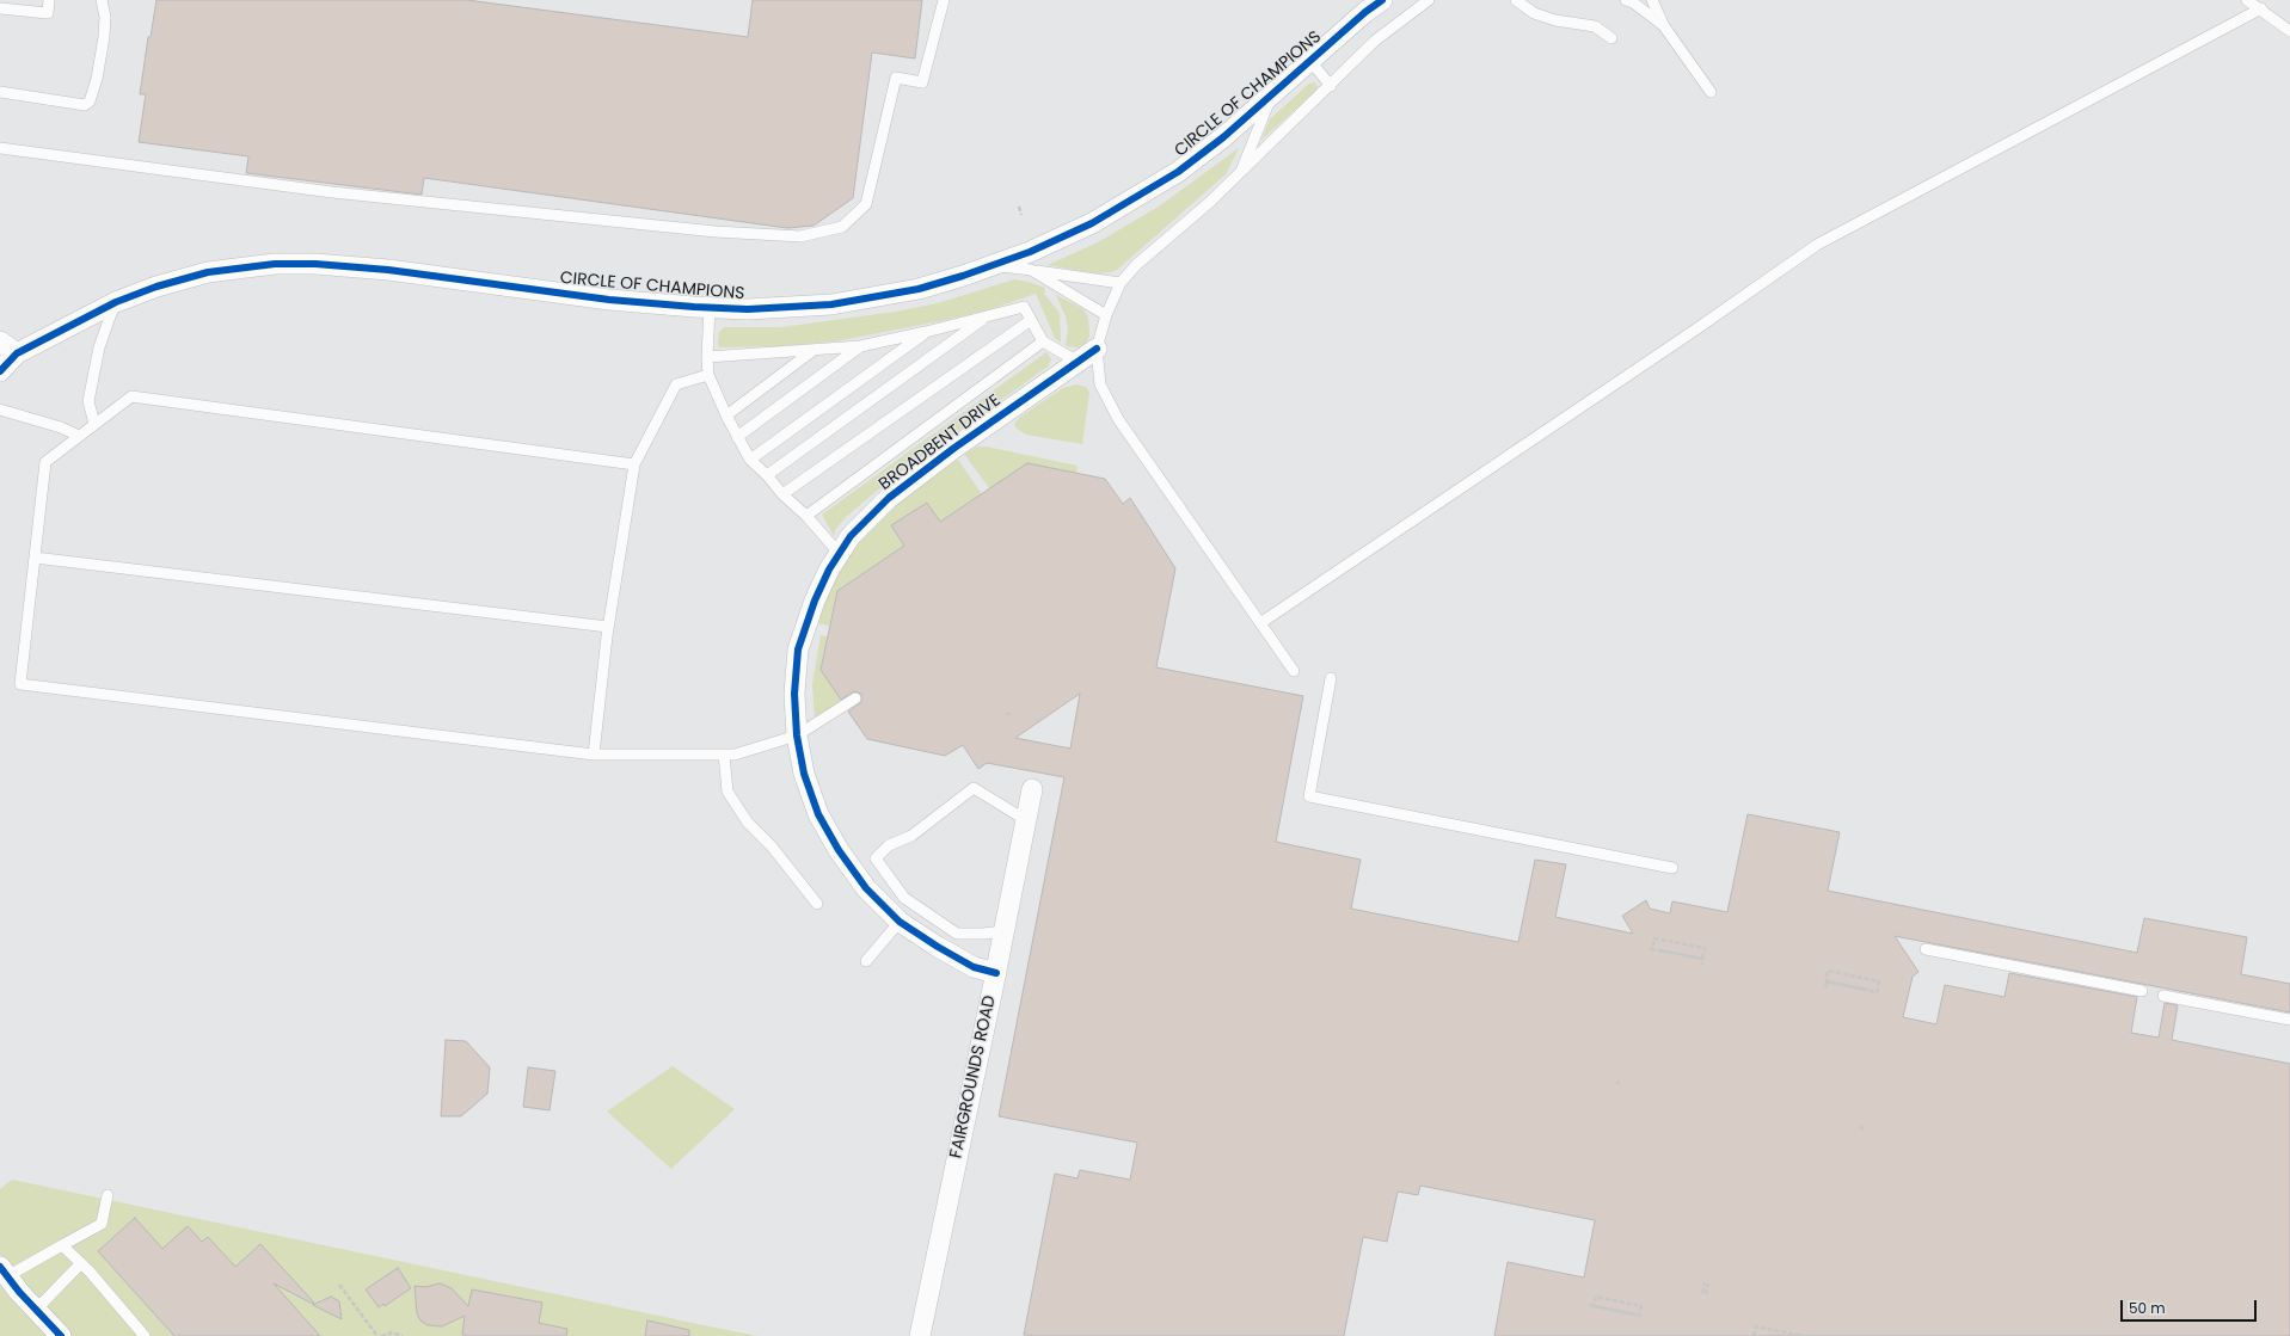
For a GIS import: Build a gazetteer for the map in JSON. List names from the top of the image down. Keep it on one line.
{"streets":{"street":["CIRCLE OF CHAMPIONS","BROADBENT DRIVE","FAIRGROUNDS ROAD"]},"crossings":[["BROADBENT DRIVE","FAIRGROUNDS ROAD"]],"scale_bar":"50 m"}
